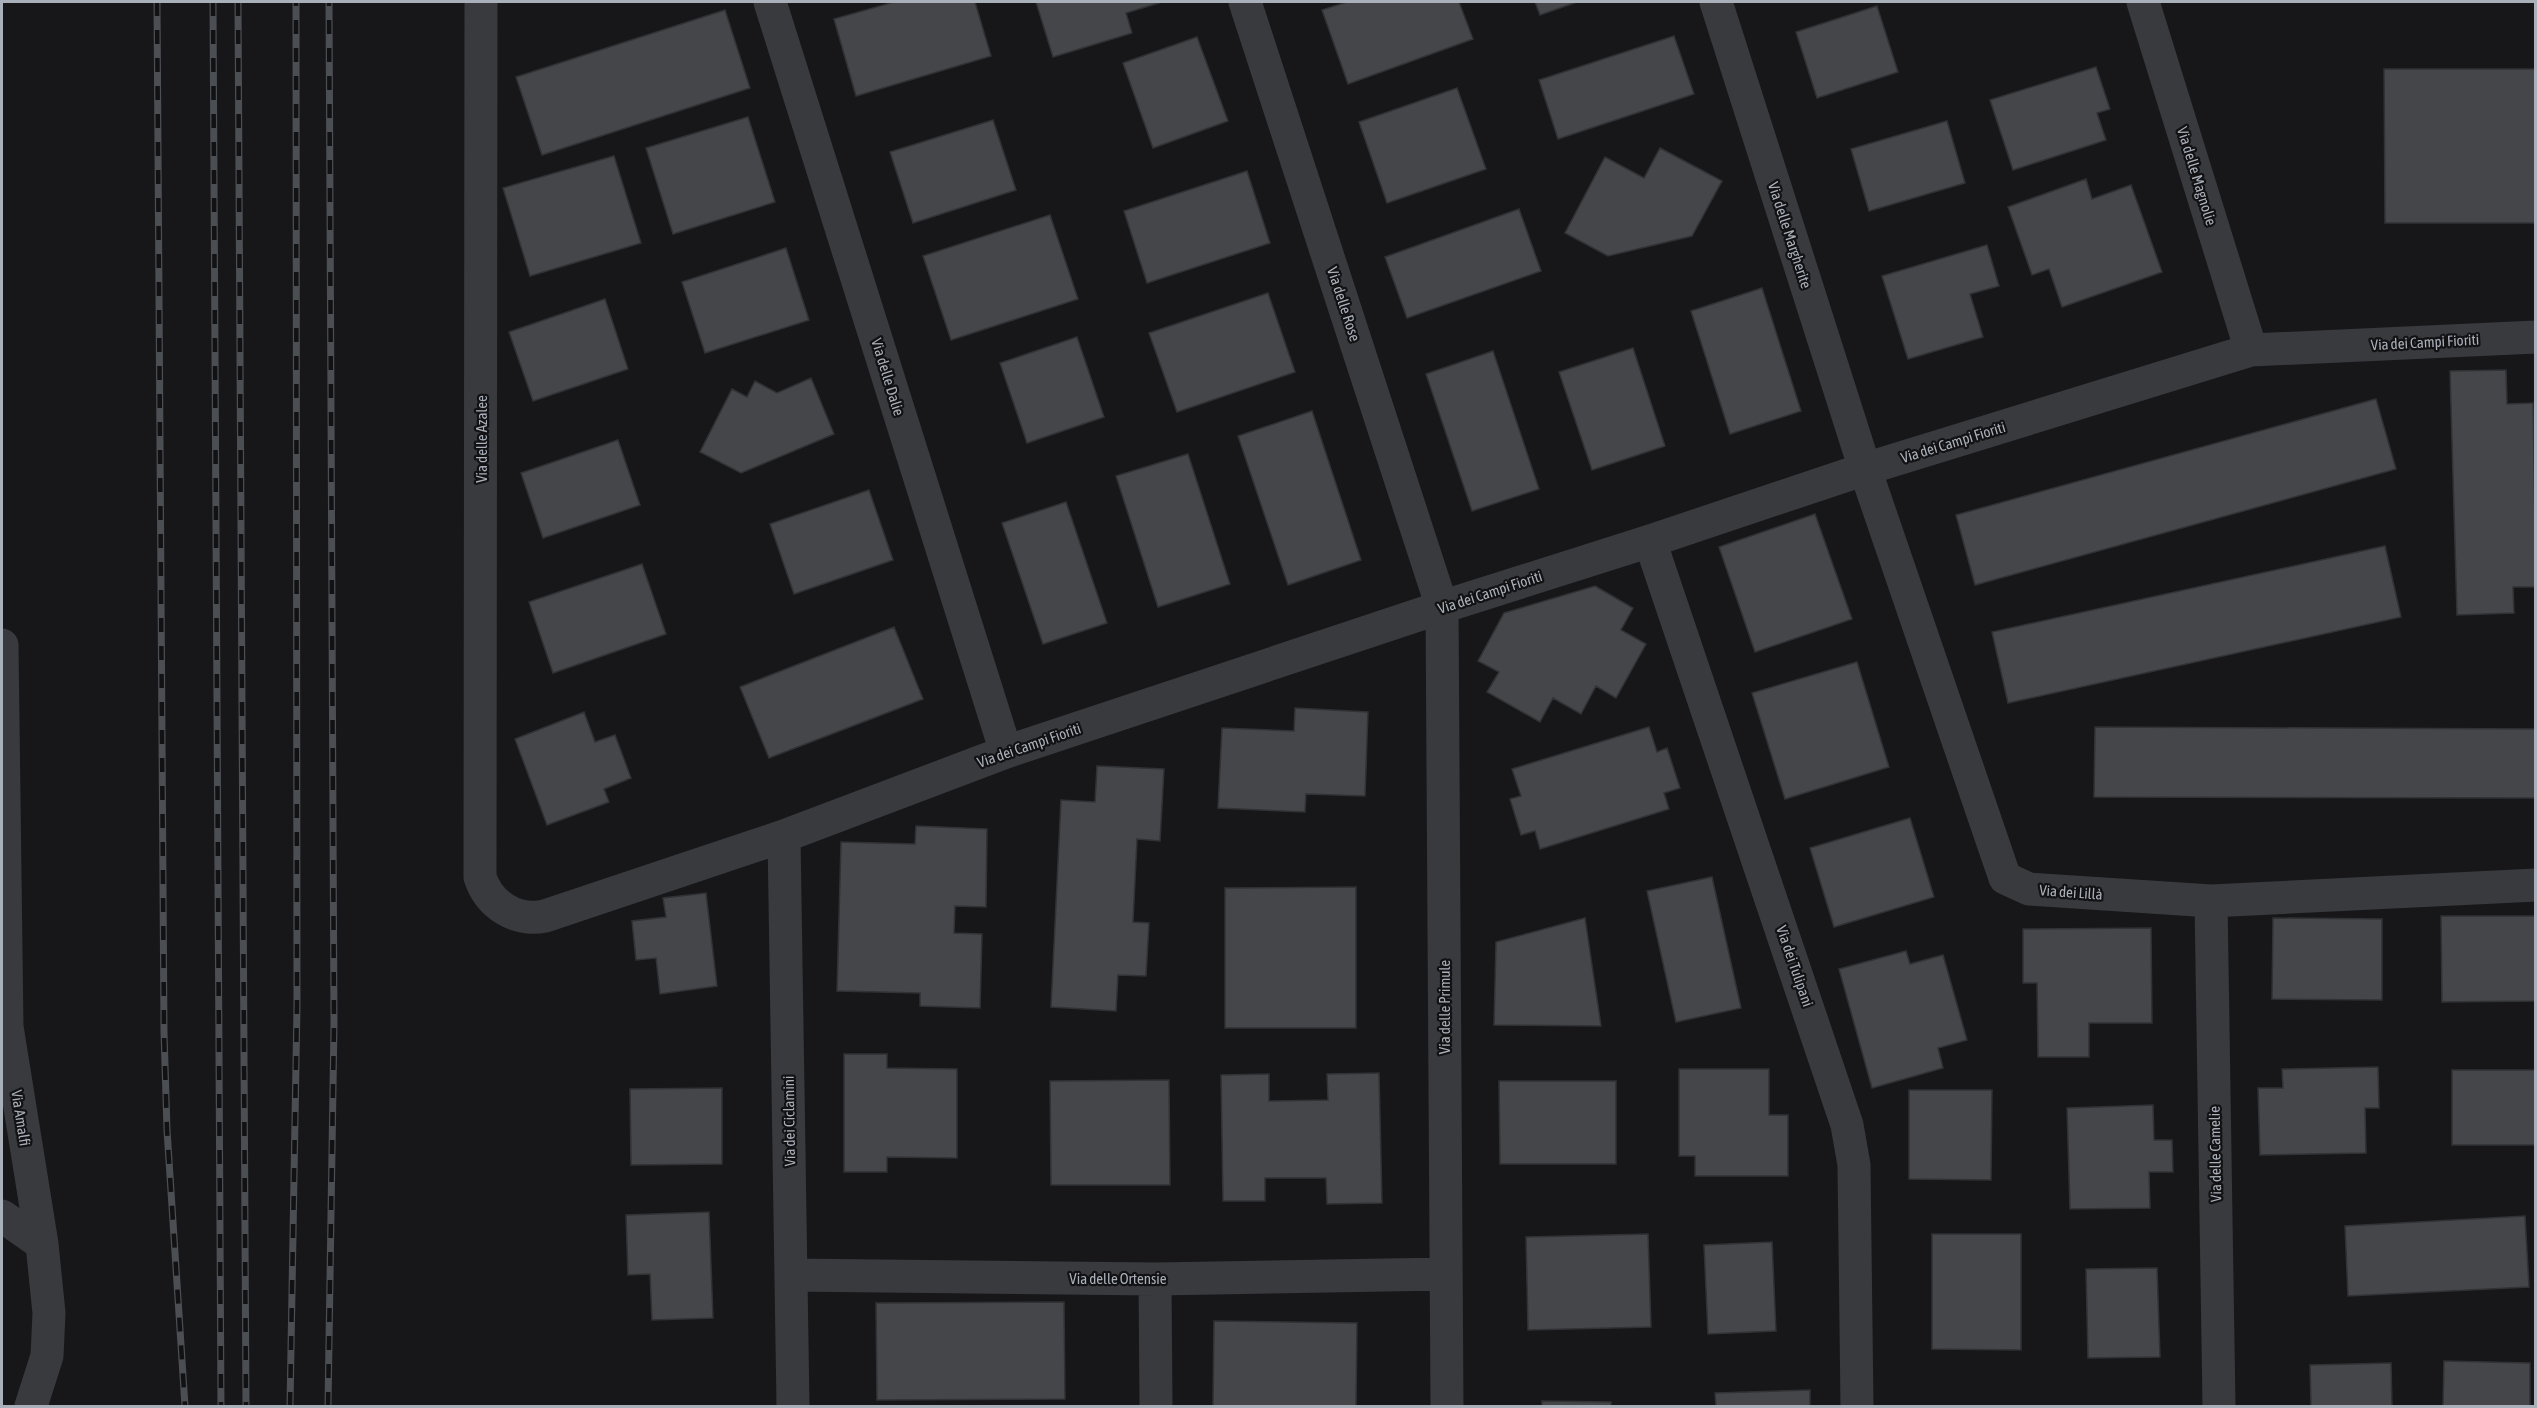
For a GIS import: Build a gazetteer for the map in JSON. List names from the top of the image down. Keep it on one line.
{"streets":{"street":["Via delle Magnolie","Via delle Margherite","Via delle Rose","Via dei Campi Fioriti","Via delle Dalie","Via delle Azalee","Via dei Lillà","Via dei Tulipani","Via delle Primule","Via Amalfi","Via dei Ciclamini","Via delle Camelie","Via delle Ortensie"]},"crossings":[["Via delle Magnolie","Via dei Campi Fioriti"],["Via delle Margherite","Via dei Campi Fioriti"],["Via delle Margherite","Via dei Lillà"],["Via delle Rose","Via dei Campi Fioriti"],["Via delle Rose","Via delle Primule"],["Via dei Campi Fioriti","Via delle Dalie"],["Via dei Campi Fioriti","Via delle Azalee"],["Via dei Campi Fioriti","Via dei Lillà"],["Via dei Campi Fioriti","Via dei Tulipani"],["Via dei Campi Fioriti","Via delle Primule"],["Via dei Campi Fioriti","Via dei Ciclamini"],["Via dei Lillà","Via delle Camelie"],["Via delle Primule","Via delle Ortensie"],["Via dei Ciclamini","Via delle Ortensie"]]}
